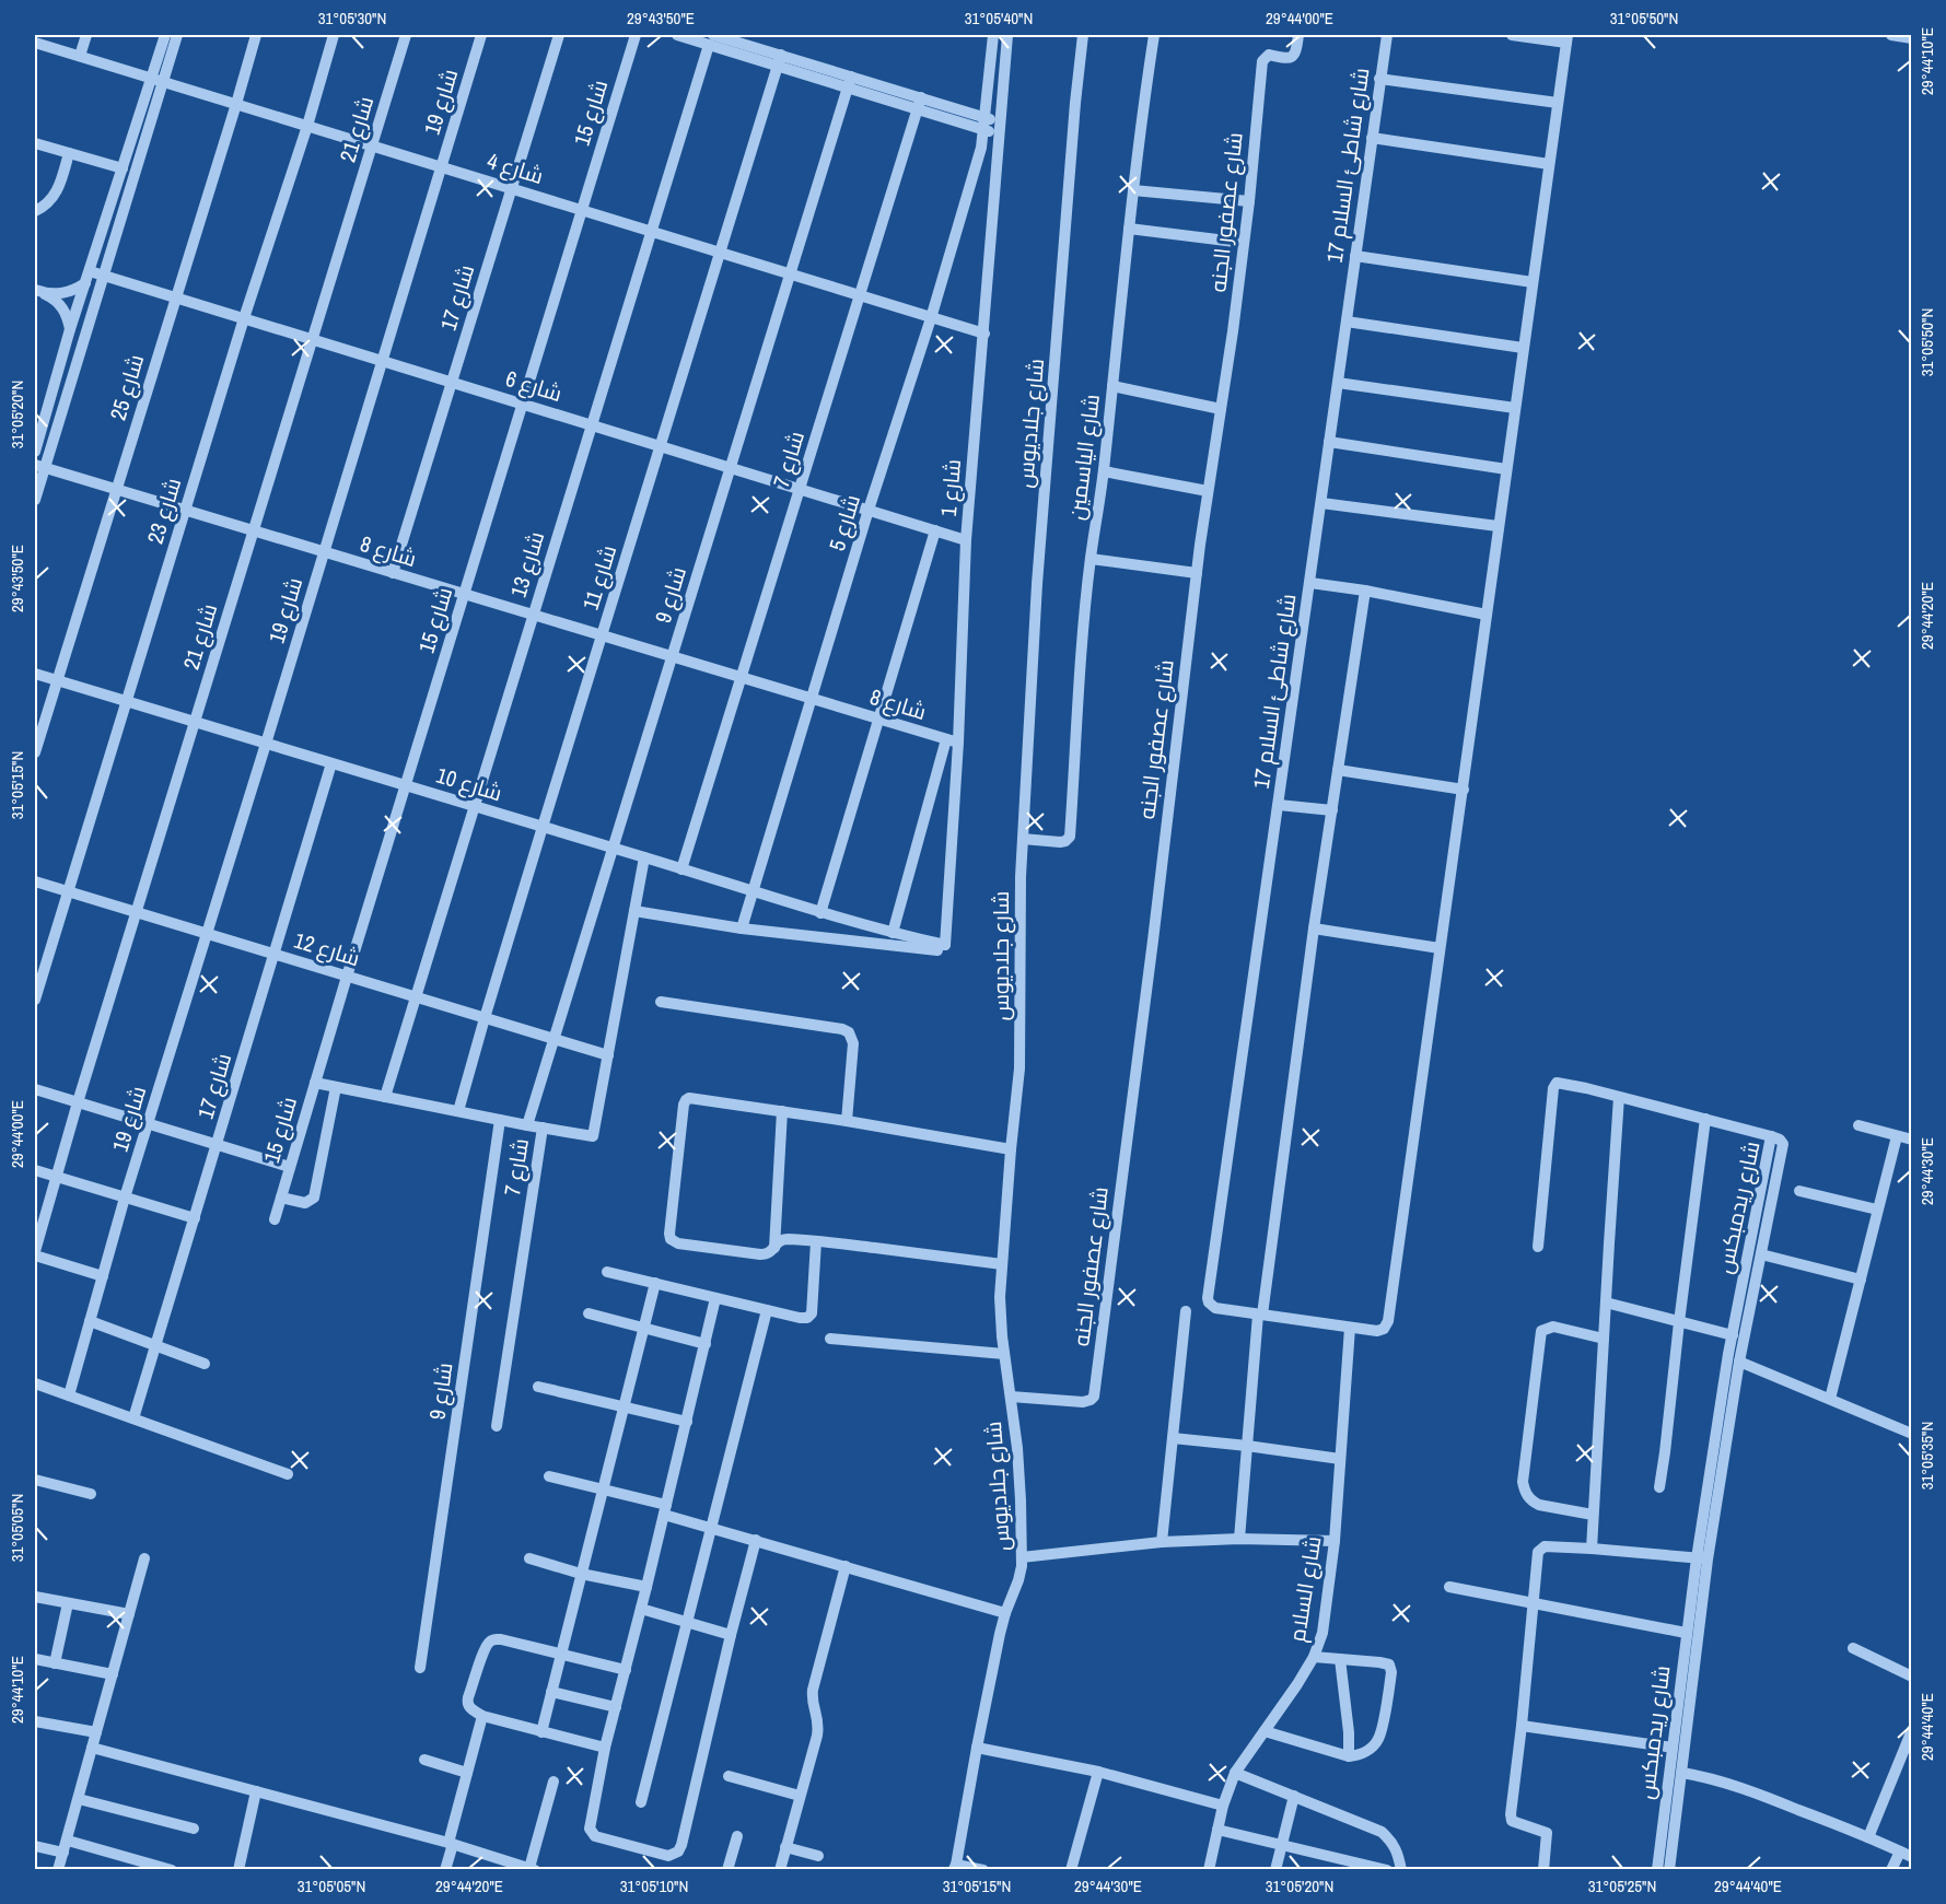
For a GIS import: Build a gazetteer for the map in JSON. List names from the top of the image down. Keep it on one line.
{"streets":{"street":["شارع 19","شارع 15","شارع 21","شارع شاطئ السلام 17","شارع 4","شارع عصفور الجنه","شارع 17","شارع 6","شارع 25","شارع جلاديوس","شارع الياسمين","شارع 7","شارع 1","شارع 23","شارع 5","شارع 8","شارع 13","شارع 11","شارع 9","شارع 10","شارع 12","شارع ريدمبكس","شارع السلام"]},"crossings":[["شارع 19","شارع 4"],["شارع 19","شارع 6"],["شارع 19","شارع 8"],["شارع 19","شارع 10"],["شارع 19","شارع 12"],["شارع 15","شارع 4"],["شارع 15","شارع 6"],["شارع 15","شارع 8"],["شارع 15","شارع 10"],["شارع 15","شارع 12"],["شارع 21","شارع 4"],["شارع 21","شارع 6"],["شارع 21","شارع 8"],["شارع 21","شارع 10"],["شارع 21","شارع 12"],["شارع شاطئ السلام 17","شارع السلام"],["شارع 4","شارع 17"],["شارع 4","شارع 25"],["شارع 4","شارع 7"],["شارع 4","شارع 1"],["شارع 4","شارع 23"],["شارع 4","شارع 5"],["شارع 4","شارع 13"],["شارع 4","شارع 11"],["شارع 4","شارع 9"],["شارع عصفور الجنه","شارع جلاديوس"],["شارع 17","شارع 6"],["شارع 17","شارع 8"],["شارع 17","شارع 10"],["شارع 17","شارع 12"],["شارع 6","شارع 25"],["شارع 6","شارع 7"],["شارع 6","شارع 1"],["شارع 6","شارع 23"],["شارع 6","شارع 5"],["شارع 6","شارع 13"],["شارع 6","شارع 11"],["شارع 6","شارع 9"],["شارع 25","شارع 8"],["شارع 25","شارع 10"],["شارع جلاديوس","شارع الياسمين"],["شارع 7","شارع 8"],["شارع 7","شارع 10"],["شارع 7","شارع 12"],["شارع 1","شارع 8"],["شارع 1","شارع 10"],["شارع 23","شارع 8"],["شارع 23","شارع 10"],["شارع 23","شارع 12"],["شارع 5","شارع 8"],["شارع 5","شارع 10"],["شارع 8","شارع 13"],["شارع 8","شارع 11"],["شارع 8","شارع 9"],["شارع 13","شارع 10"],["شارع 13","شارع 12"],["شارع 11","شارع 10"],["شارع 11","شارع 12"],["شارع 9","شارع 10"],["شارع 9","شارع 12"]],"coordinates":["31°05'30\"N","29°43'50\"E","31°05'40\"N","29°44'00\"E","31°05'50\"N","29°44'10\"E","31°05'20\"N","29°44'20\"E","31°05'15\"N","29°44'30\"E","31°05'35\"N","31°05'05\"N","29°44'40\"E","31°05'10\"N","31°05'25\"N"]}
